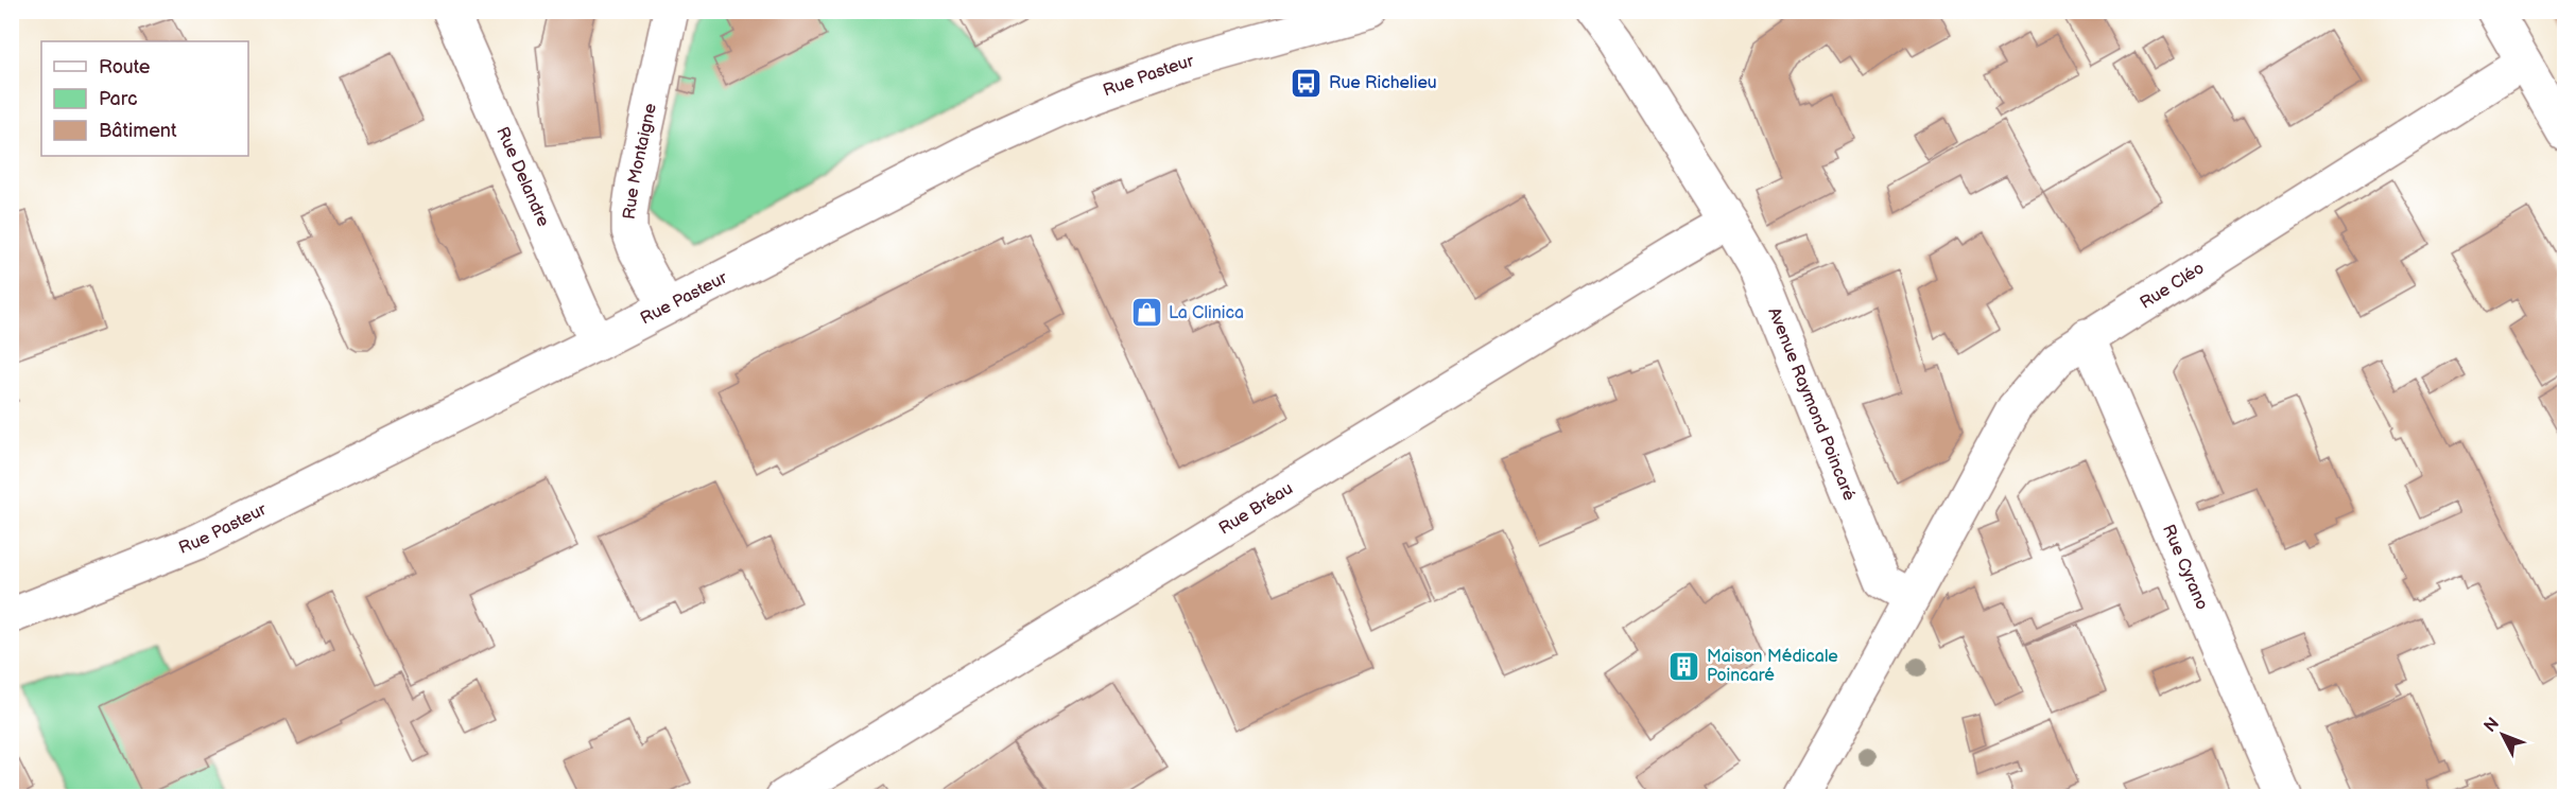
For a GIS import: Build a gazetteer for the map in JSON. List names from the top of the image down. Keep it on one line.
{"streets":{"street":["Rue Pasteur","Rue Montaigne","Rue Delandre","Rue Cléo","Avenue Raymond Poincaré","Rue Bréau","Rue Cyrano"]},"crossings":[["Rue Pasteur","Rue Montaigne"],["Rue Pasteur","Rue Delandre"],["Rue Cléo","Avenue Raymond Poincaré"],["Rue Cléo","Rue Cyrano"],["Avenue Raymond Poincaré","Rue Bréau"]],"places":{"bus stop":["Rue Richelieu"],"shop":["La Clinica"],"building":["Maison Médicale Poincaré"]},"legend":["Route","Parc","Bâtiment"],"north":"top left"}
